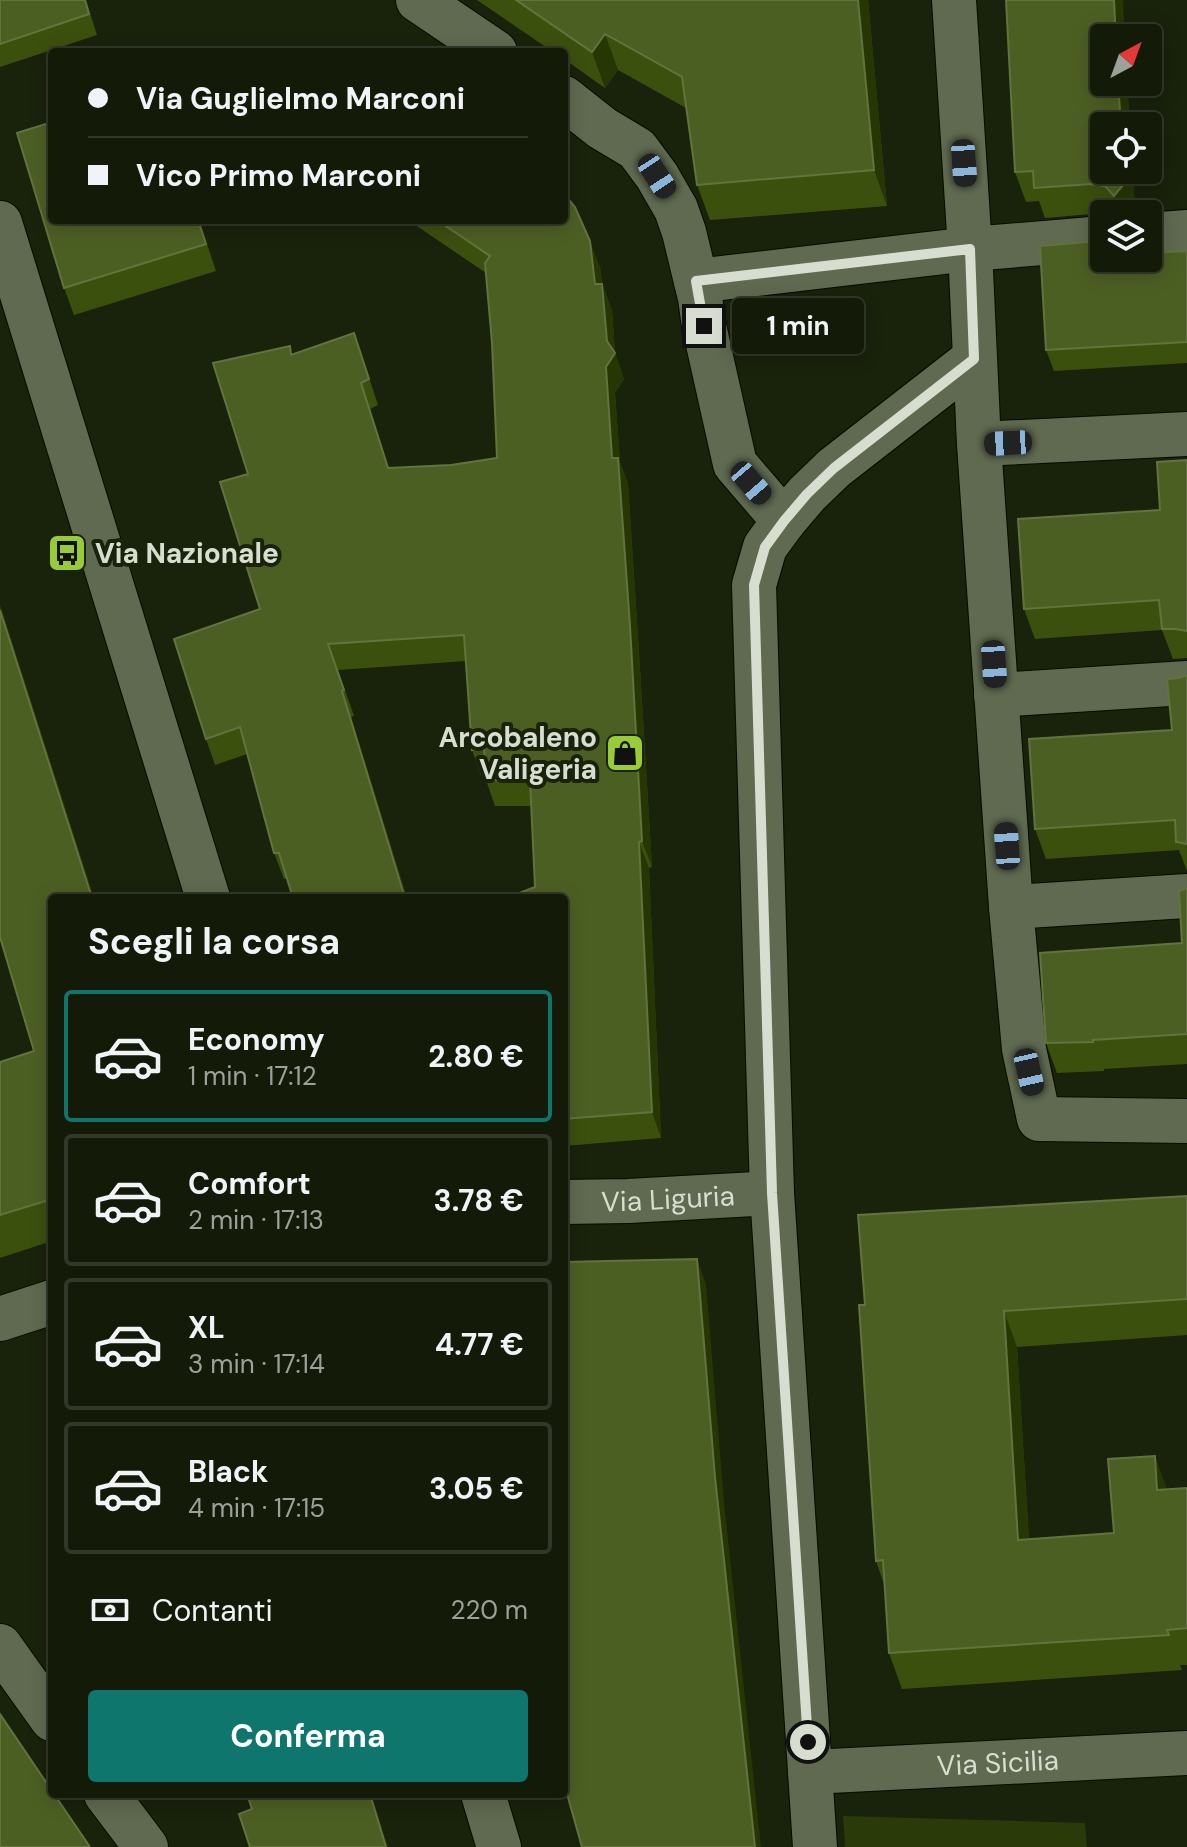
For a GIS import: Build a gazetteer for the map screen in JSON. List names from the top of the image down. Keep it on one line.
{"streets":{"street":["Via Liguria","Via Sicilia"]},"places":{"bus stop":["Via Nazionale"],"shop":["Arcobaleno Valigeria"]},"north":"top right","page":{"banner":["Via Guglielmo Marconi","Vico Primo Marconi"],"bubble":"1 min","heading":"Scegli la corsa","list":[{"name":"Economy","note":"1 min · 17:12","value":"2.80 €"},{"name":"Comfort","note":"2 min · 17:13","value":"3.78 €"},{"name":"XL","note":"3 min · 17:14","value":"4.77 €"},{"name":"Black","note":"4 min · 17:15","value":"3.05 €"}],"pay":["Contanti","220 m"],"buttons":"Conferma"}}
